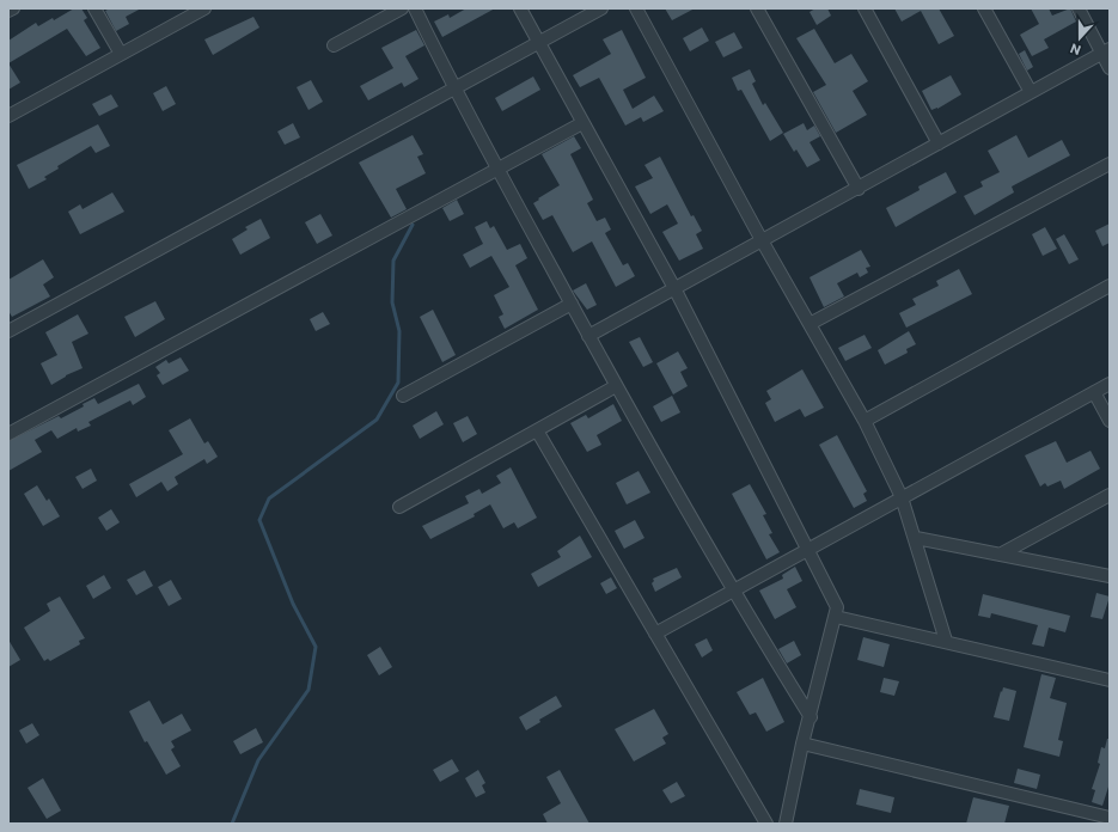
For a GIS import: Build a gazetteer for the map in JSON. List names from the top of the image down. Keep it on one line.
{"north":"bottom"}
